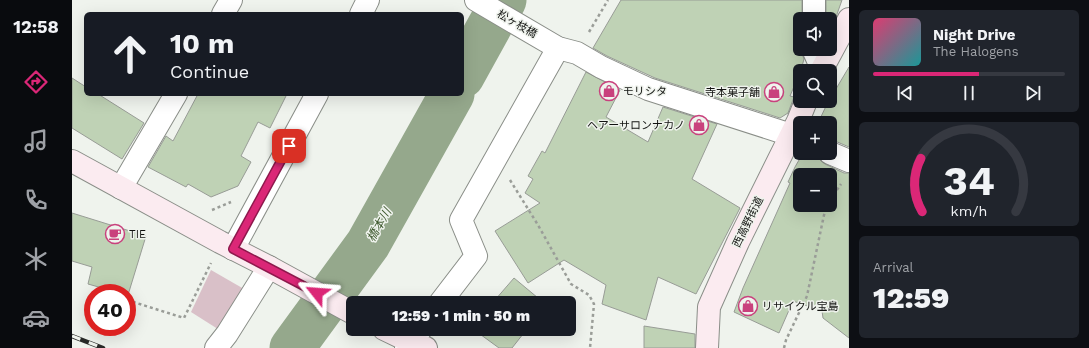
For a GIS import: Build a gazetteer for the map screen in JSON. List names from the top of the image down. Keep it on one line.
{"streets":{"street":["松ヶ枝橋","西高野街道"]},"water":["橋本川"],"places":{"shop":["モリシタ","寺本菓子舗","ヘアーサロンナカノ","リサイクル宝島"],"cafe":["TIE"]},"page":{"tabs":"12:58","map_buttons":["+","−"],"turn":["10 m","Continue"],"song":["Night Drive","The Halogens"],"tile":["Arrival","12:59"],"limit":"40","trip":"12:59 · 1 min · 50 m","gauge":["34","km/h"]}}
